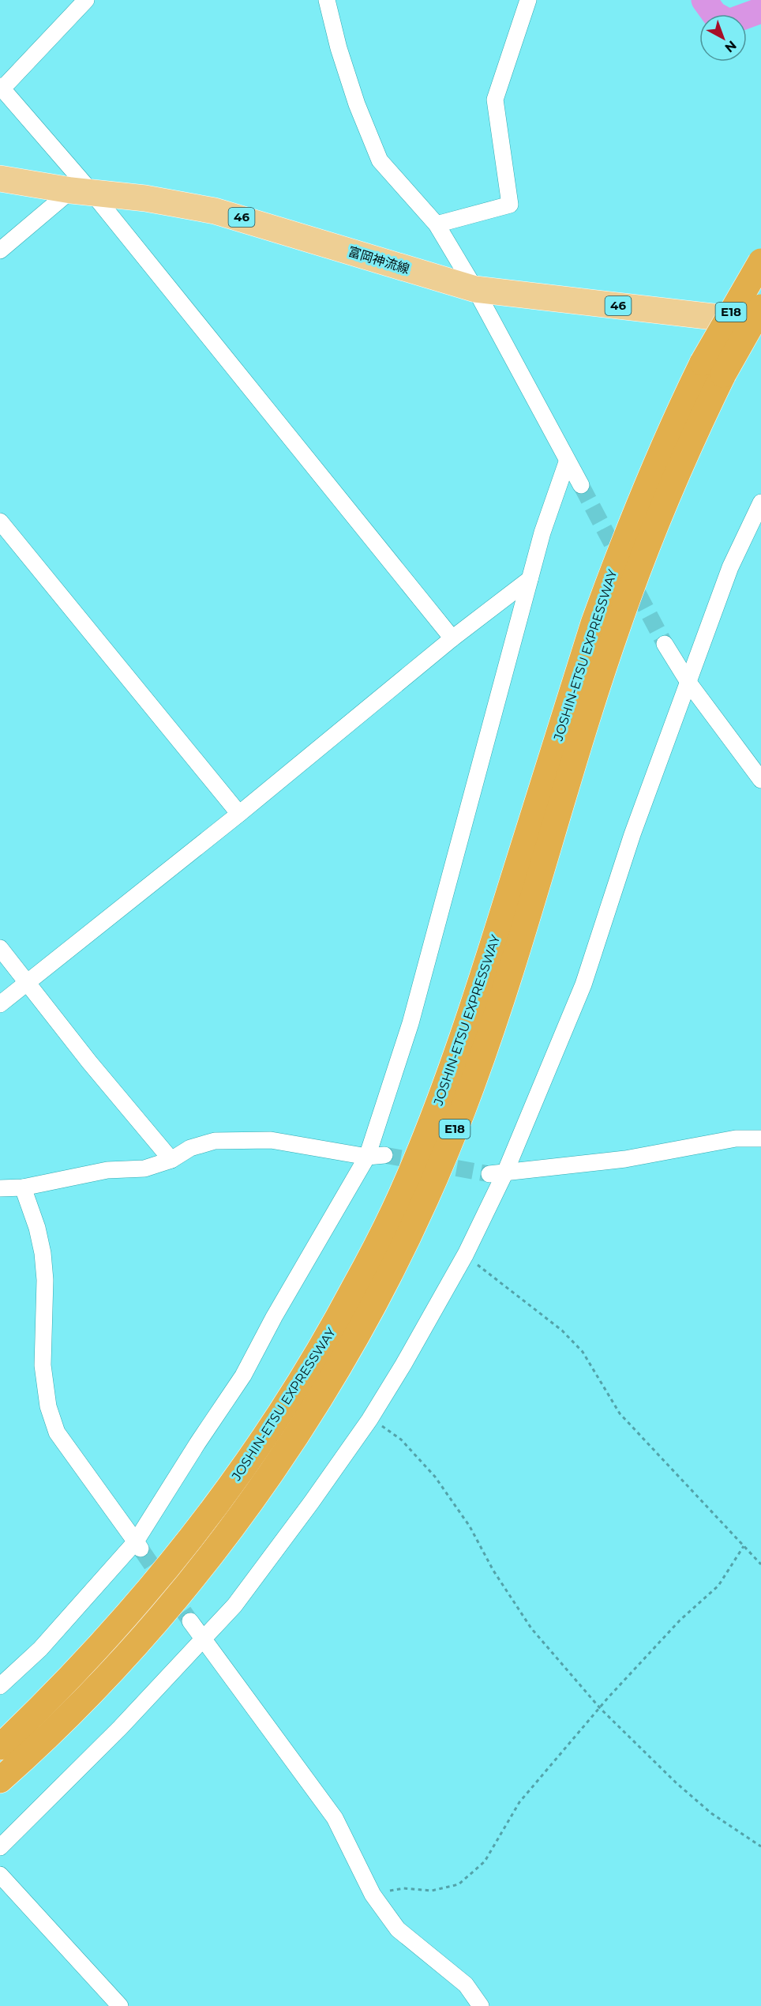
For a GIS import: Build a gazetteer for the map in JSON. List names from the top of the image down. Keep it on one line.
{"streets":{"highway":["E18","JOSHIN-ETSU EXPRESSWAY"],"main road":["46","富岡神流線"]},"north":"bottom right"}
